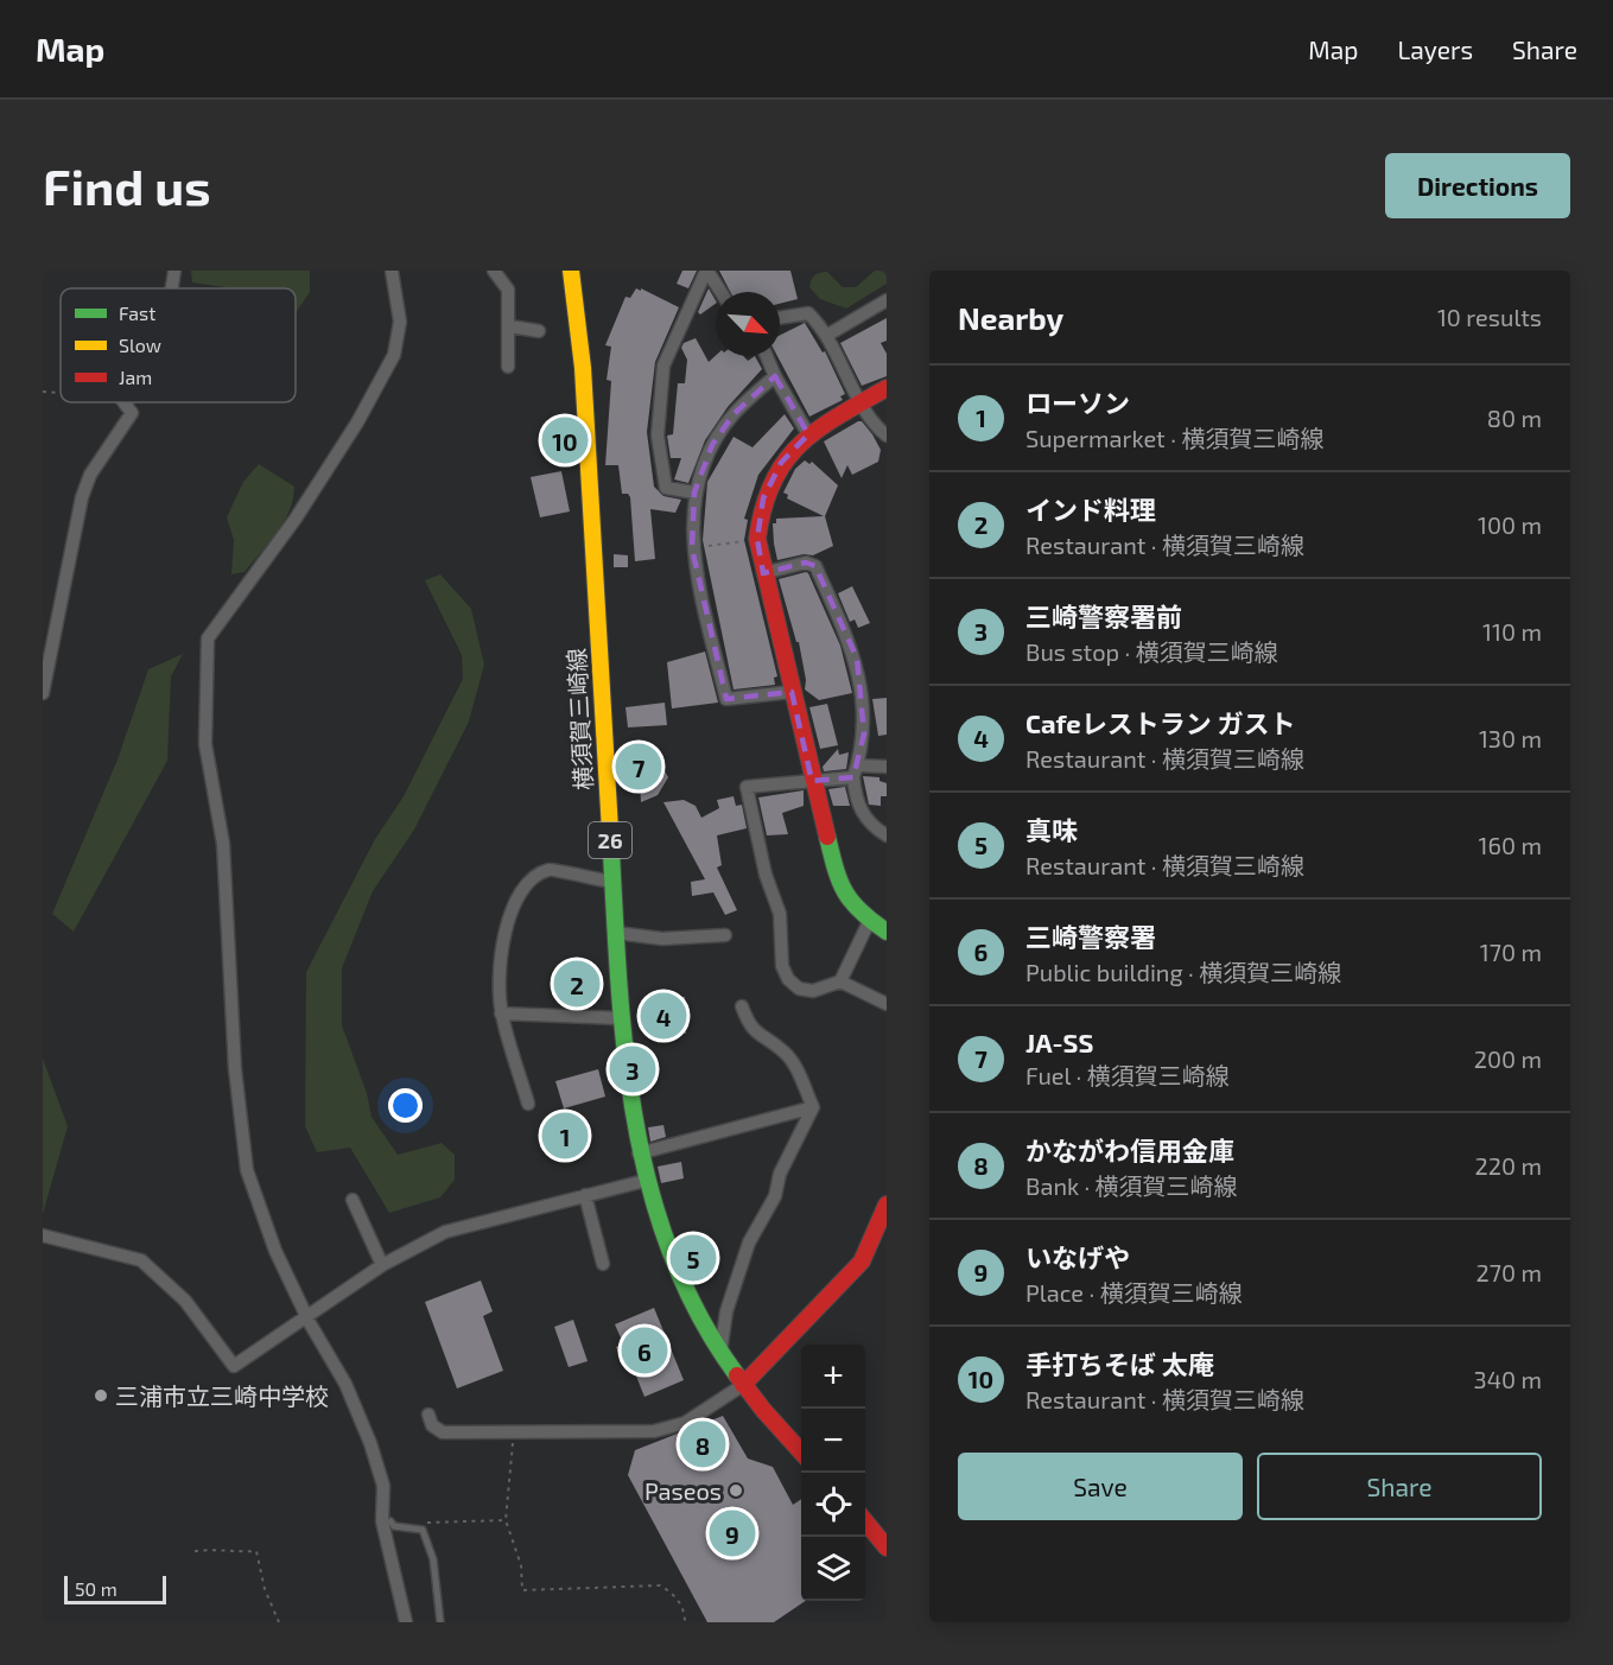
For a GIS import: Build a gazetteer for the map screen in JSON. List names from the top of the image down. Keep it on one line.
{"streets":{"main road":["横須賀三崎線","26"]},"places":["三浦市立三崎中学校","Paseos"],"legend":["Fast","Slow","Jam"],"scale_bar":"50 m","north":"bottom right","page":{"header":"Map","nav":["Map","Layers","Share"],"buttons":["Directions",["Save","Share"]],"title":"Find us","heading":["Nearby","10 results"],"list":[{"mark":"1","name":"ローソン","note":"Supermarket · 横須賀三崎線","value":"80 m"},{"mark":"2","name":"インド料理","note":"Restaurant · 横須賀三崎線","value":"100 m"},{"mark":"3","name":"三崎警察署前","note":"Bus stop · 横須賀三崎線","value":"110 m"},{"mark":"4","name":"Cafeレストラン ガスト","note":"Restaurant · 横須賀三崎線","value":"130 m"},{"mark":"5","name":"真味","note":"Restaurant · 横須賀三崎線","value":"160 m"},{"mark":"6","name":"三崎警察署","note":"Public building · 横須賀三崎線","value":"170 m"},{"mark":"7","name":"JA-SS","note":"Fuel · 横須賀三崎線","value":"200 m"},{"mark":"8","name":"かながわ信用金庫","note":"Bank · 横須賀三崎線","value":"220 m"},{"mark":"9","name":"いなげや","note":"Place · 横須賀三崎線","value":"270 m"},{"mark":"10","name":"手打ちそば 太庵","note":"Restaurant · 横須賀三崎線","value":"340 m"}],"pins":["10","7","2","4","3","1","5","6","8","9"],"map_buttons":["+","−"],"scale":"50 m"}}
